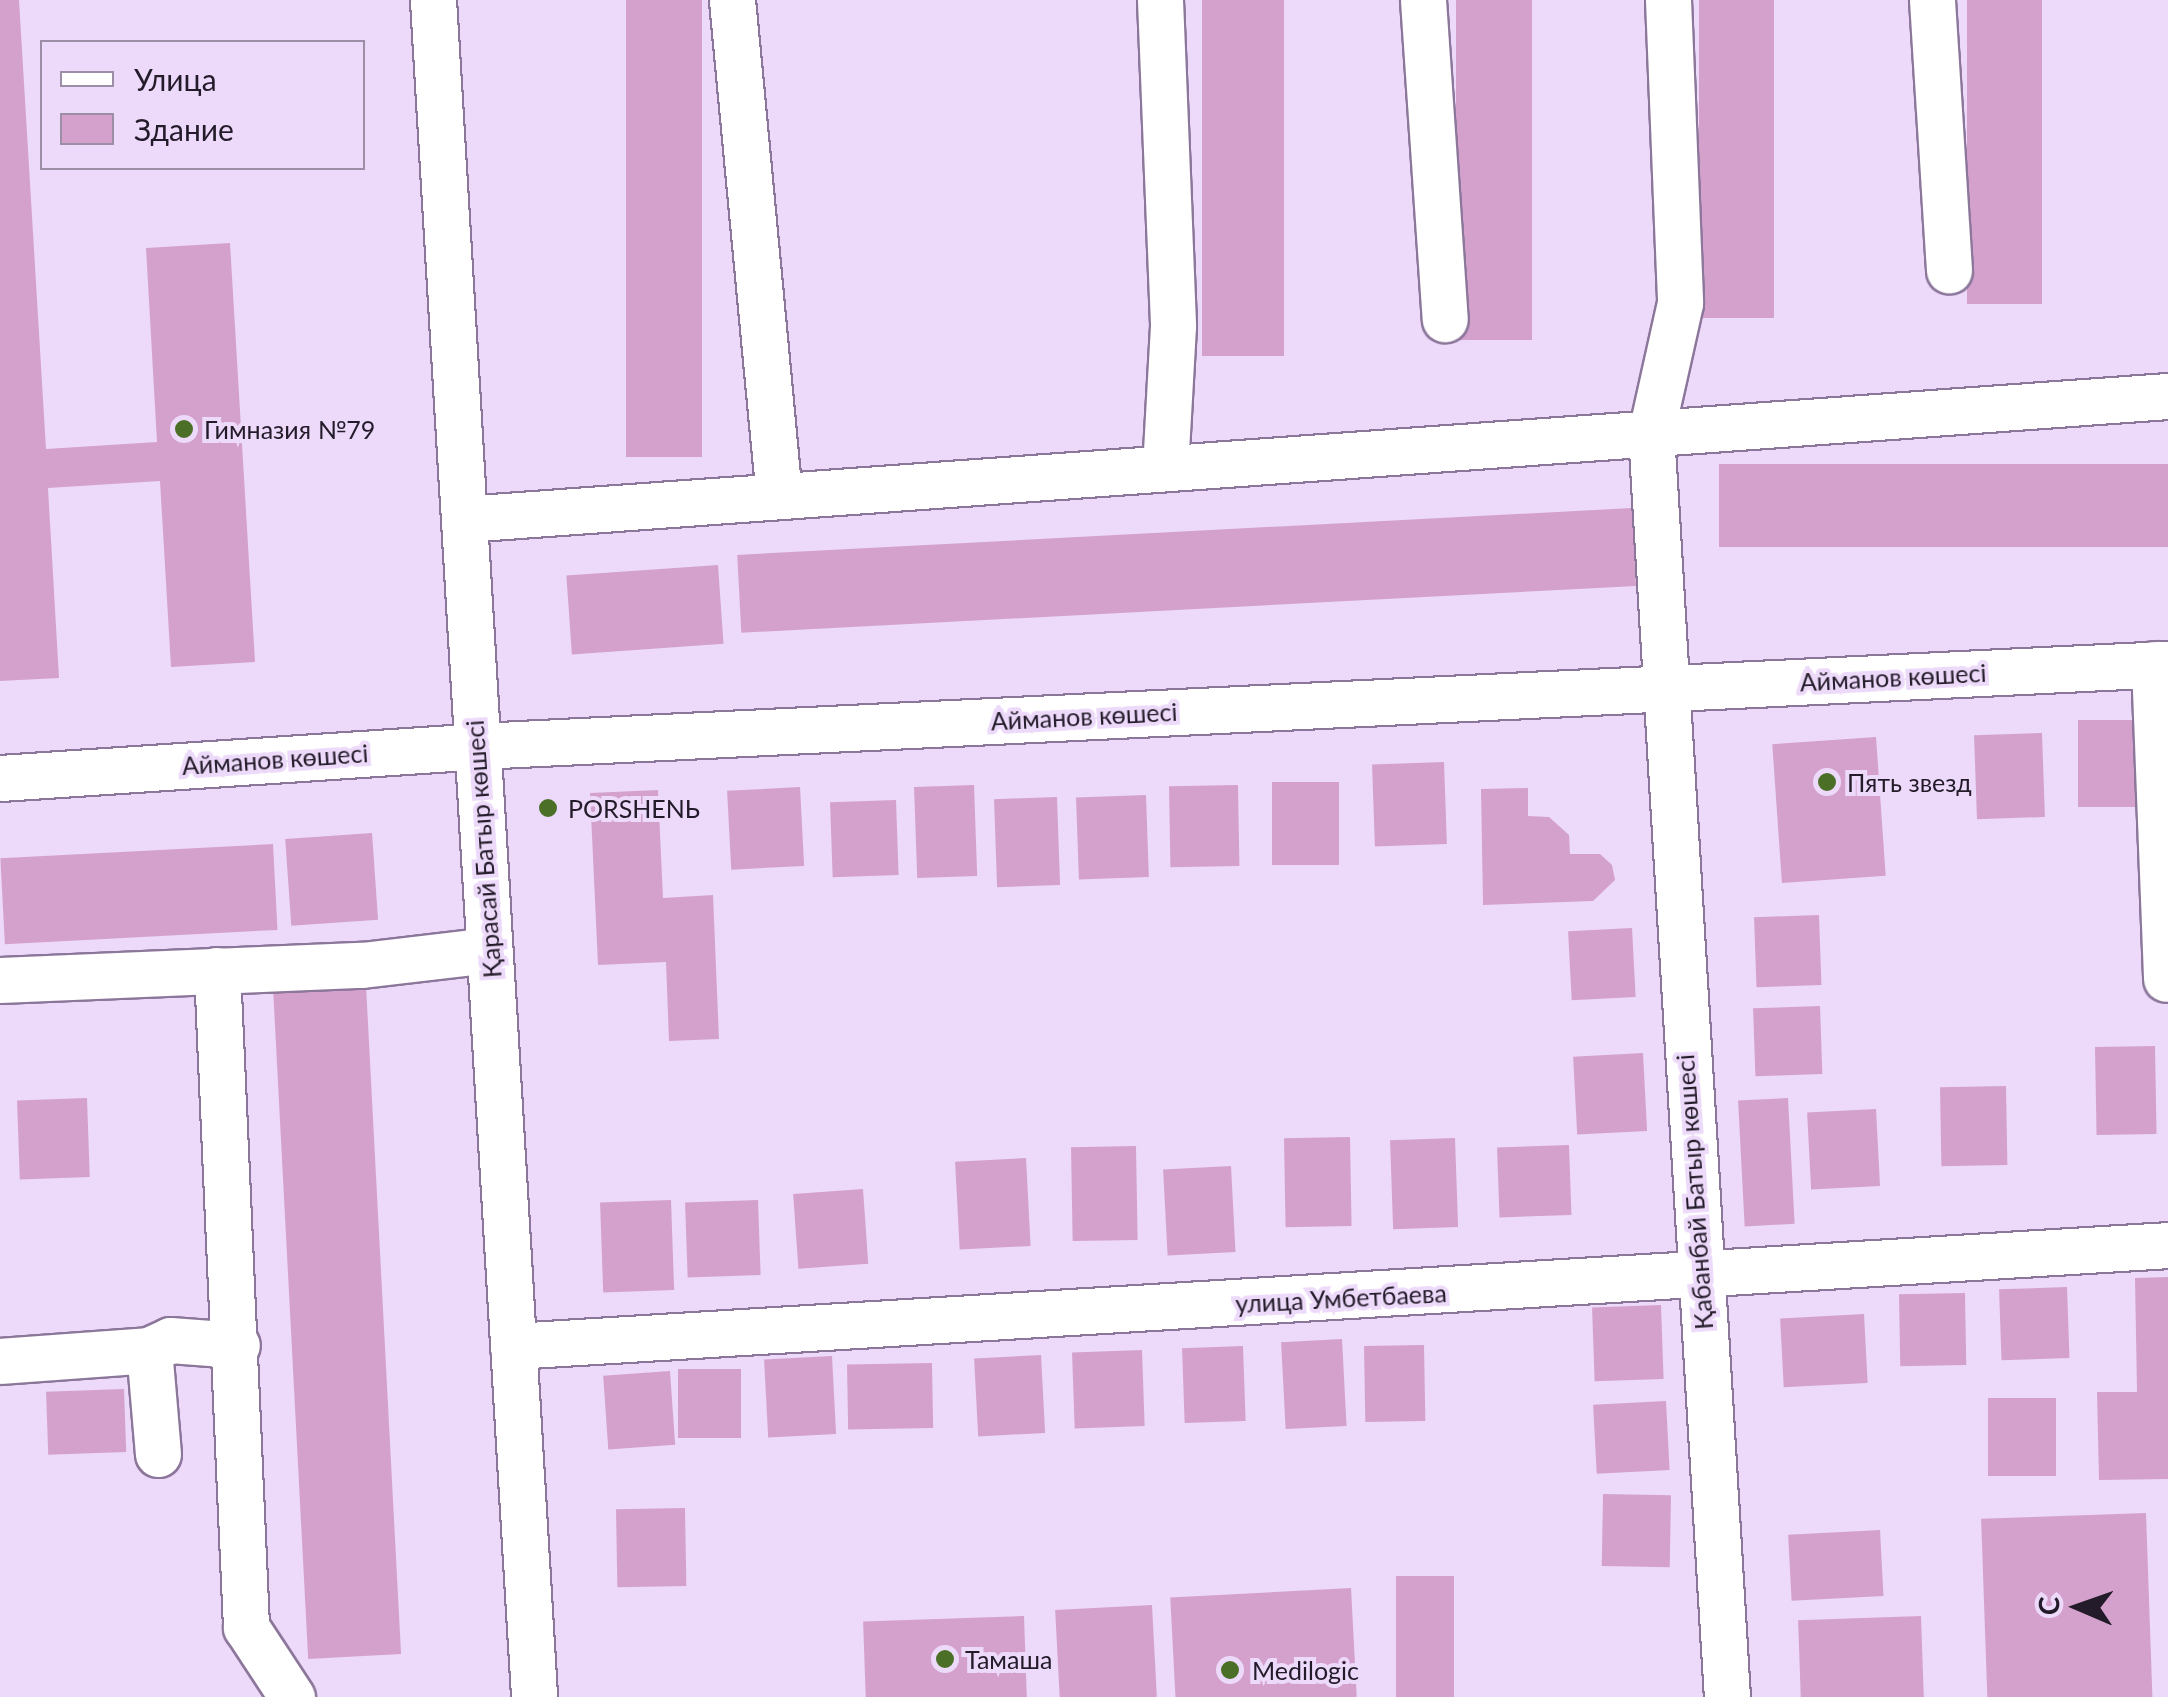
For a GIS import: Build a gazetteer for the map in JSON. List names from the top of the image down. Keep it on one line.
{"streets":{"street":["Айманов көшесі","Қарасай Батыр көшесі","Қабанбай Батыр көшесі","улица Умбетбаева"]},"crossings":[["Айманов көшесі","Қарасай Батыр көшесі"],["Айманов көшесі","Қабанбай Батыр көшесі"],["Қарасай Батыр көшесі","улица Умбетбаева"],["Қабанбай Батыр көшесі","улица Умбетбаева"]],"places":["Гимназия №79","Пять звезд","PORSHENЬ","Тамаша","Medilogic"],"legend":["Улица","Здание"],"north":"left"}
